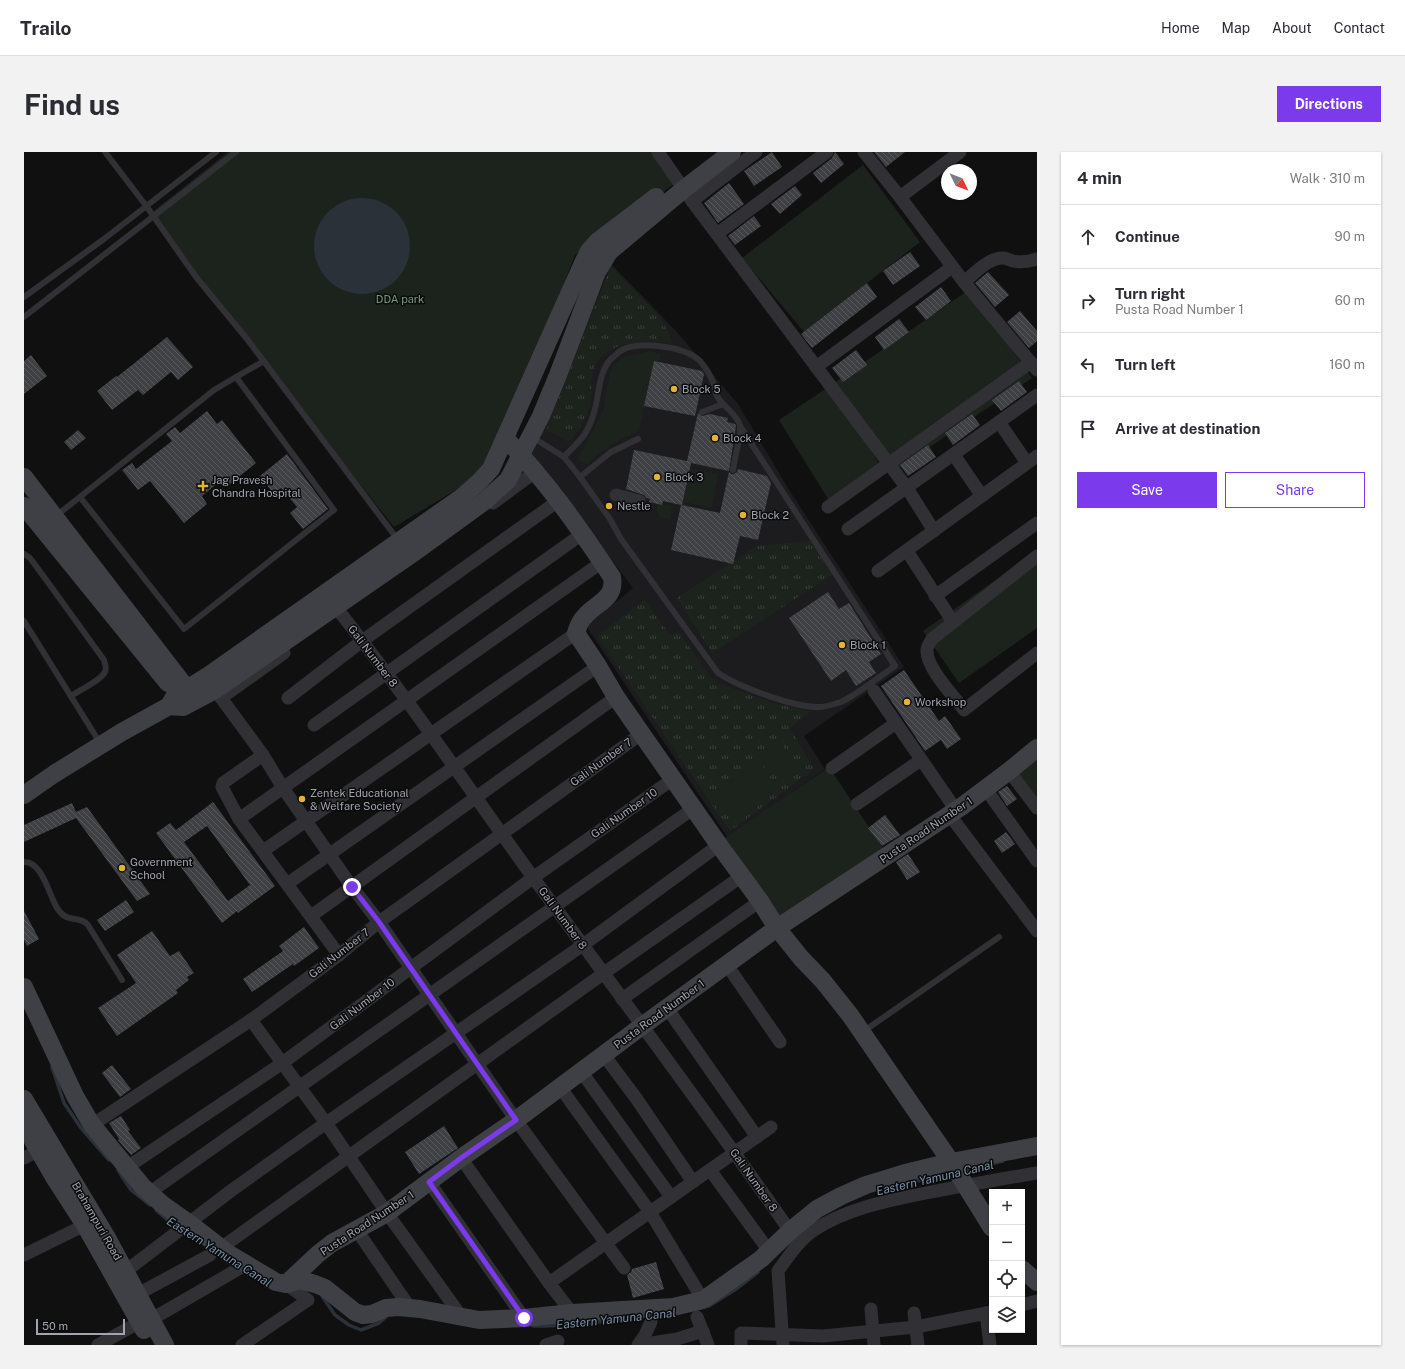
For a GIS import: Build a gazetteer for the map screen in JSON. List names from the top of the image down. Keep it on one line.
{"streets":{"street":["Gali Number 8","Gali Number 7","Gali Number 10","Pusta Road Number 1","Brahampuri Road"]},"crossings":[["Gali Number 8","Gali Number 7"],["Gali Number 8","Gali Number 10"],["Gali Number 8","Pusta Road Number 1"]],"water":["Eastern Yamuna Canal"],"parks":["DDA park"],"places":{"other":["Block 5","Block 4","Block 3","Nestle","Block 2","Block 1","Workshop","Zentek Educational & Welfare Society","Government School"],"health":["Jag Pravesh Chandra Hospital"]},"scale_bar":"50 m","north":"bottom right","page":{"header":"Trailo","nav":["Home","Map","About","Contact"],"buttons":["Directions",["Save","Share"]],"title":"Find us","heading":["4 min","Walk · 310 m"],"list":[["Continue","90 m"],["Turn right","Pusta Road Number 1","60 m"],["Turn left","160 m"],"Arrive at destination"],"map_buttons":["+","−"],"scale":"50 m"}}
